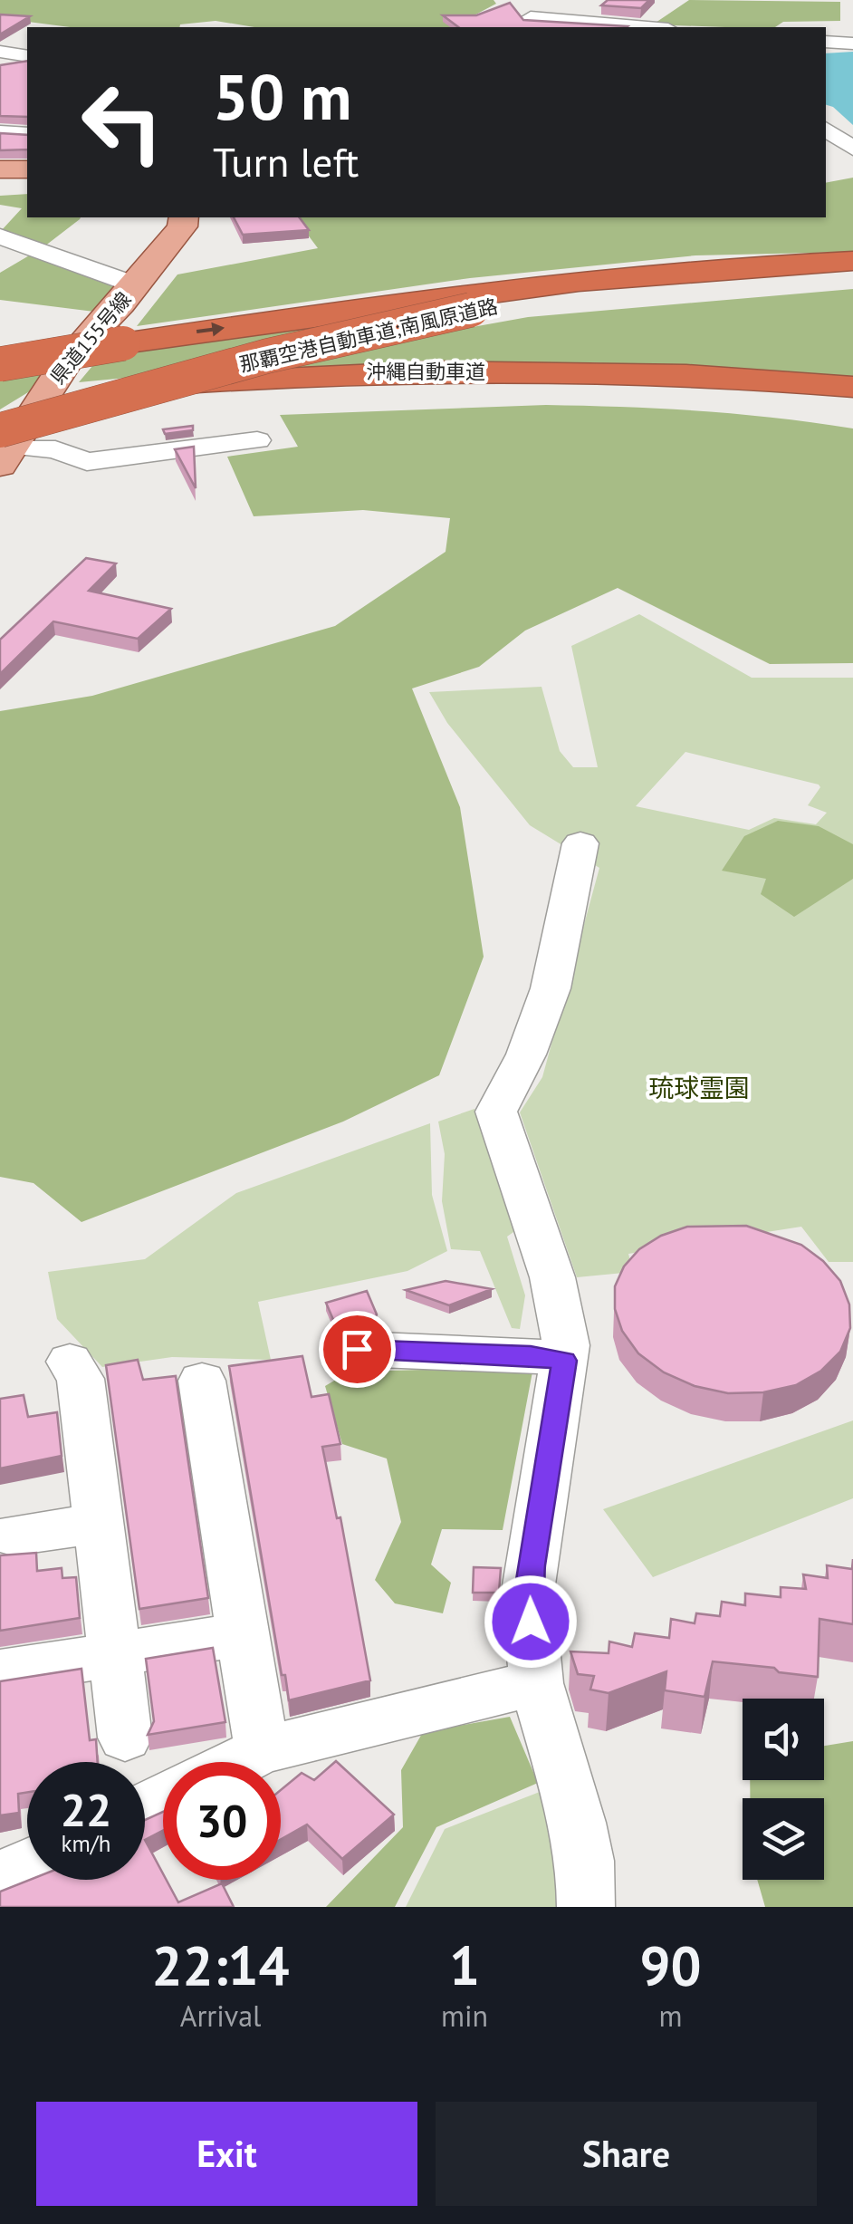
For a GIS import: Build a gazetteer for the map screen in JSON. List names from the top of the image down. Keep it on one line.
{"streets":{"highway":["那覇空港自動車道;南風原道路","沖縄自動車道"],"main road":["県道155号線"]},"crossings":[["那覇空港自動車道;南風原道路","県道155号線"],["那覇空港自動車道;南風原道路","沖縄自動車道"],["県道155号線","沖縄自動車道"]],"parks":["琉球霊園"],"page":{"turn":["50 m","Turn left"],"speed":"22 km/h","limit":"30","eta":["22:14","Arrival","1","min","90","m"],"buttons":["Exit","Share"]}}
